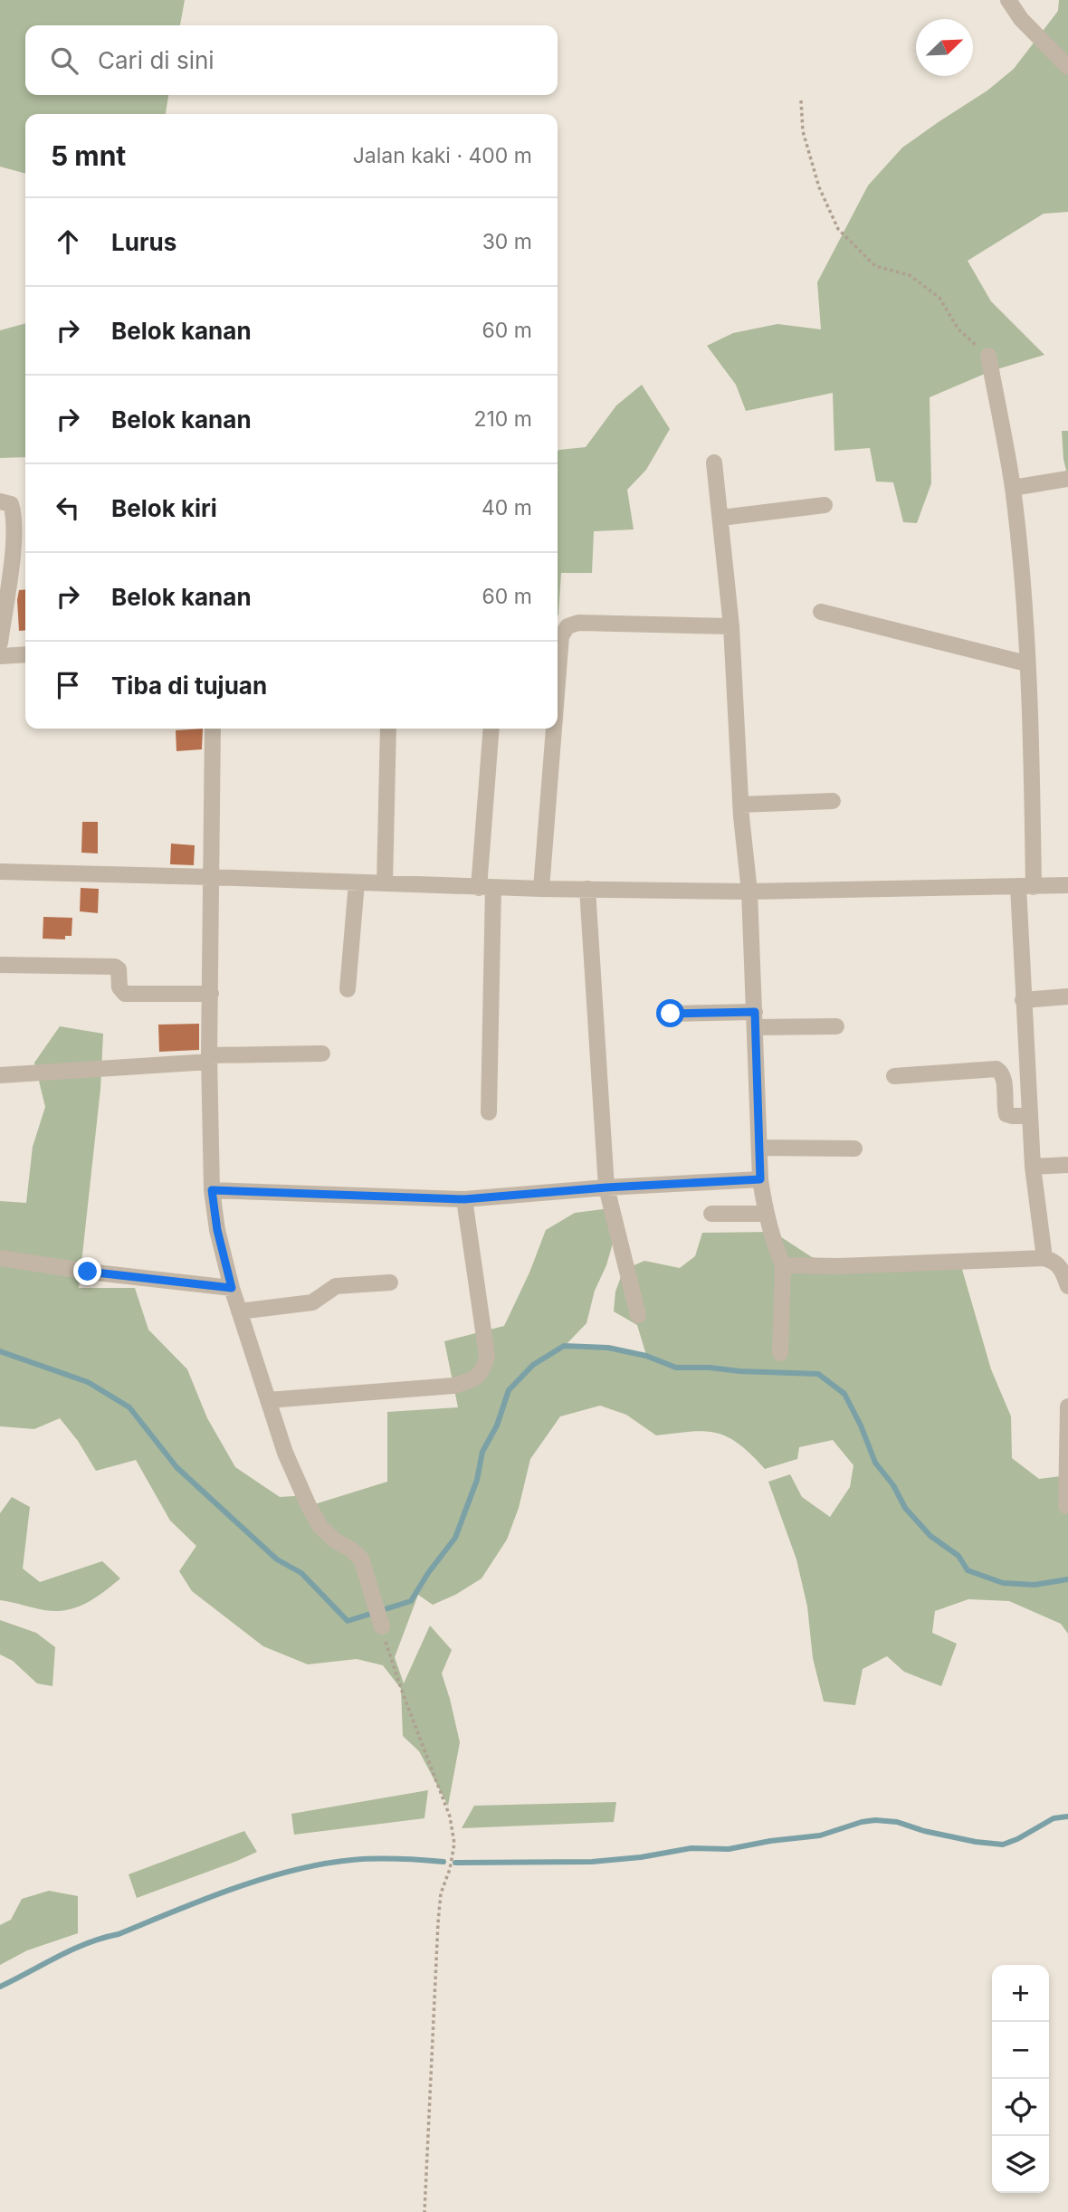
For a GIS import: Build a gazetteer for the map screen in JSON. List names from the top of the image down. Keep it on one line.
{"north":"top right","page":{"search":"Cari di sini","heading":["5 mnt","Jalan kaki · 400 m"],"list":[["Lurus","30 m"],["Belok kanan","60 m"],["Belok kanan","210 m"],["Belok kiri","40 m"],["Belok kanan","60 m"],"Tiba di tujuan"],"map_buttons":["+","−"]}}
